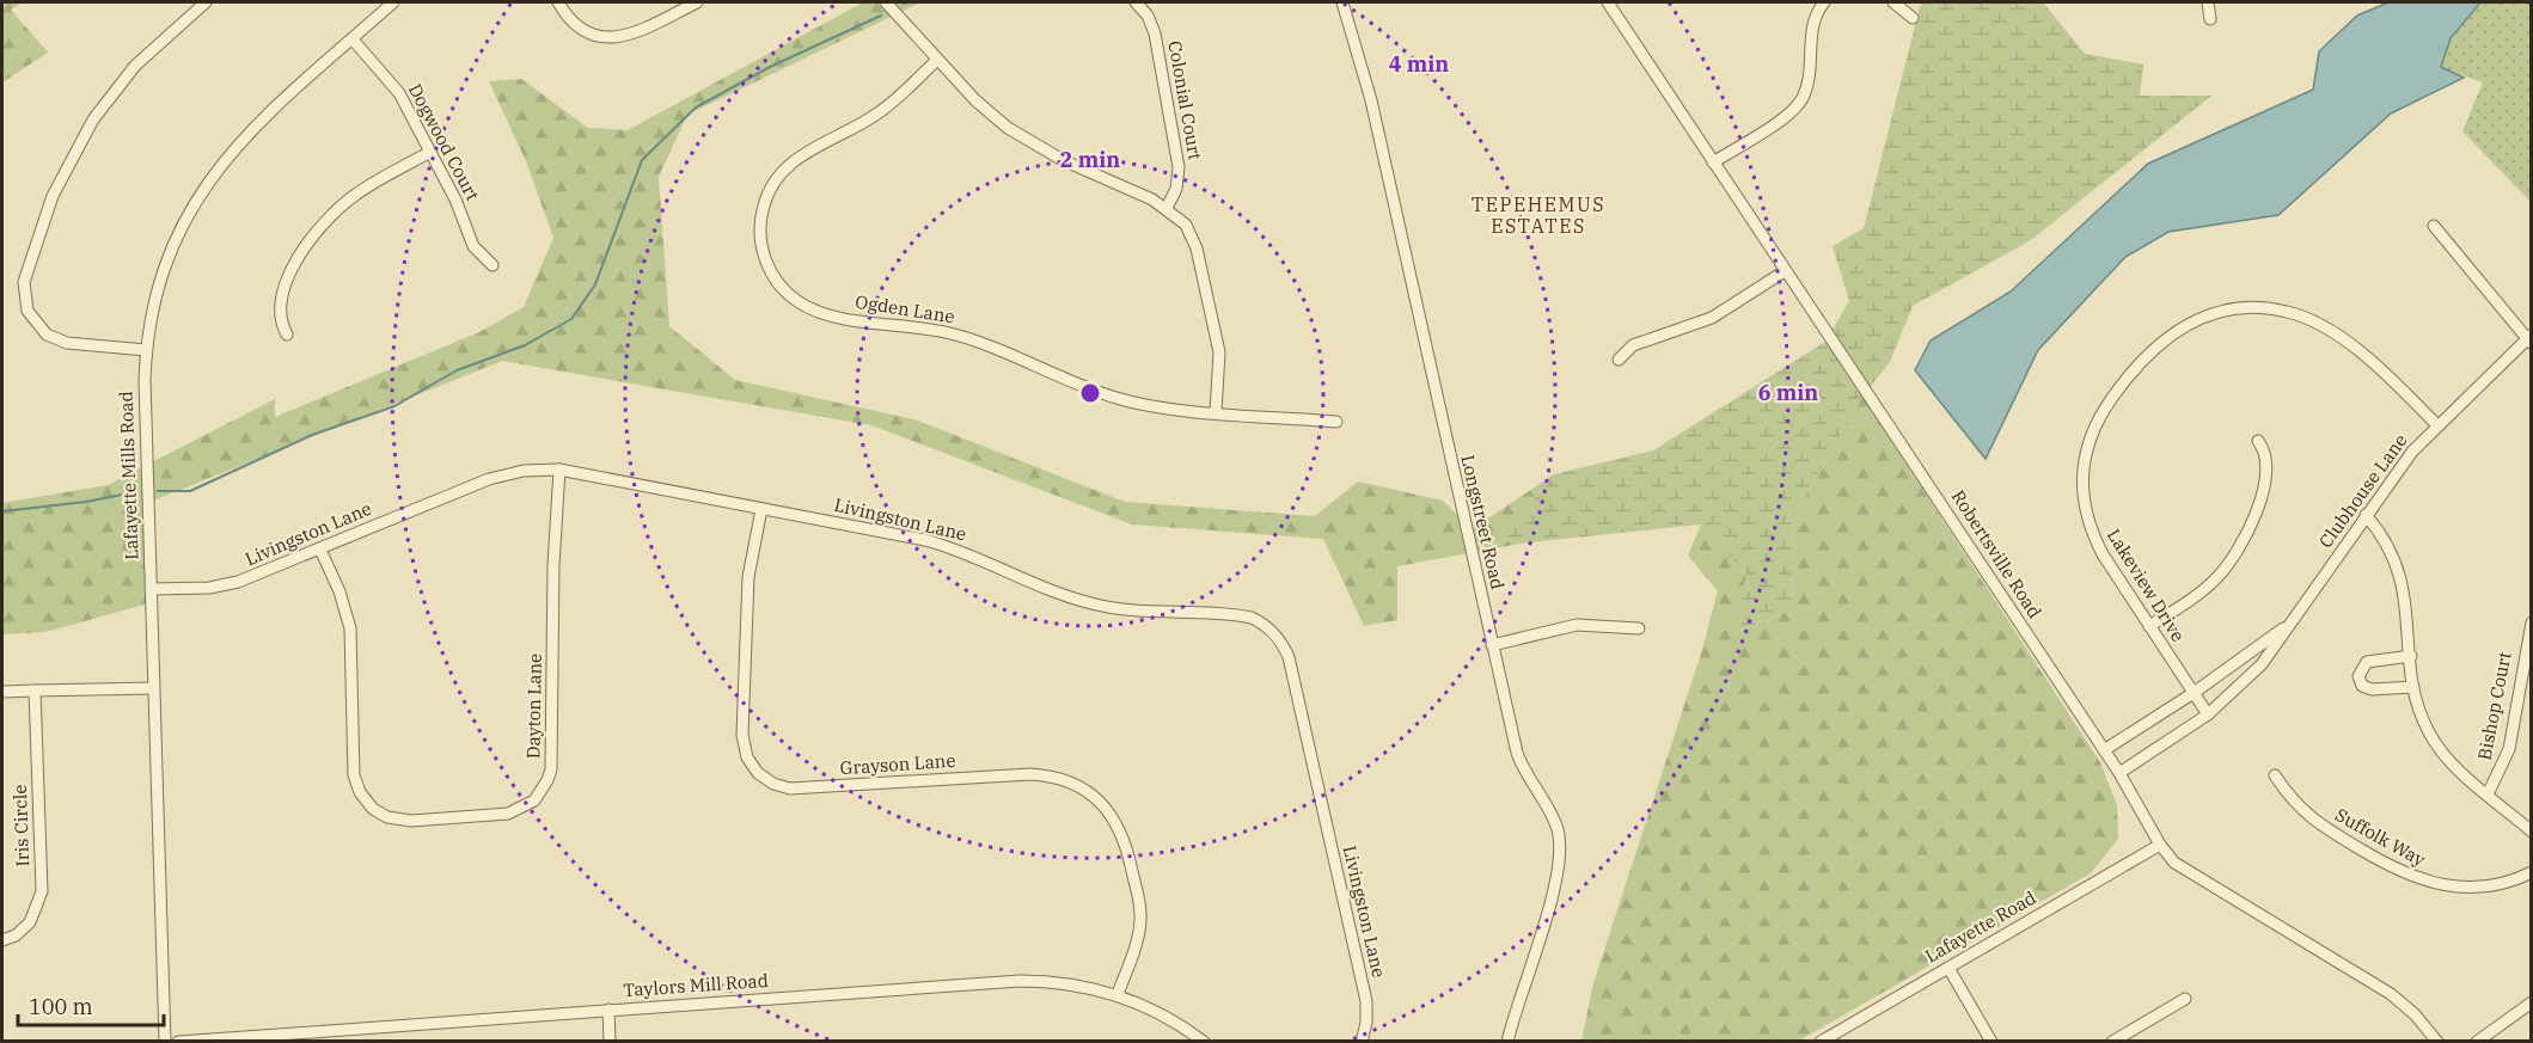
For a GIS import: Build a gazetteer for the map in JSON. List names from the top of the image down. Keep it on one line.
{"streets":{"street":["Colonial Court","Dogwood Court","Ogden Lane","Lafayette Mills Road","Clubhouse Lane","Livingston Lane","Longstreet Road","Robertsville Road","Lakeview Drive","Dayton Lane","Bishop Court","Grayson Lane","Iris Circle","Suffolk Way","Lafayette Road","Taylors Mill Road"]},"crossings":[["Dogwood Court","Lafayette Mills Road"],["Lafayette Mills Road","Livingston Lane"],["Clubhouse Lane","Robertsville Road"],["Clubhouse Lane","Lakeview Drive"],["Livingston Lane","Dayton Lane"],["Livingston Lane","Grayson Lane"],["Robertsville Road","Lafayette Road"],["Grayson Lane","Taylors Mill Road"]],"districts":["TEPEHEMUS ESTATES"],"scale_bar":"100 m","rings":["4 min","2 min","6 min"]}
